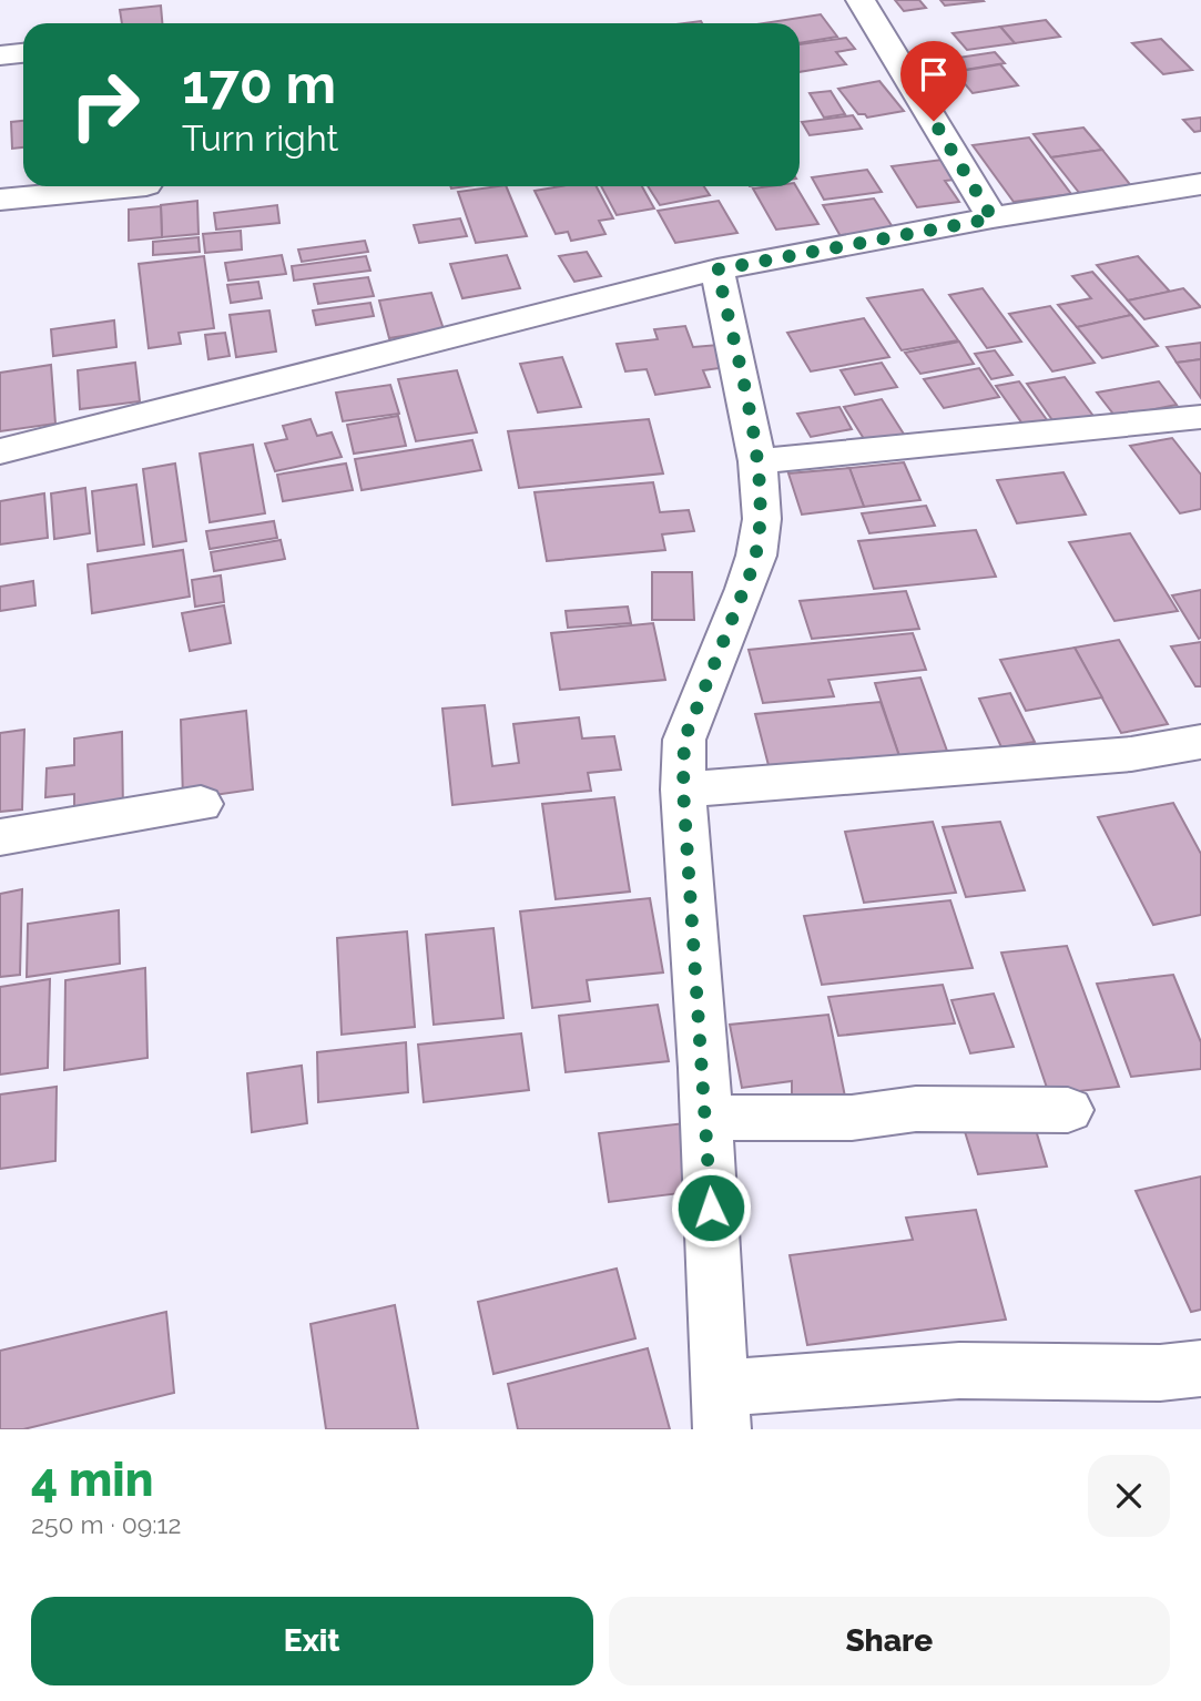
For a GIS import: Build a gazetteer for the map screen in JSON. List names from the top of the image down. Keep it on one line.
{"page":{"turn":["170 m","Turn right"],"heading":["4 min","250 m · 09:12"],"buttons":["Exit","Share"]}}
